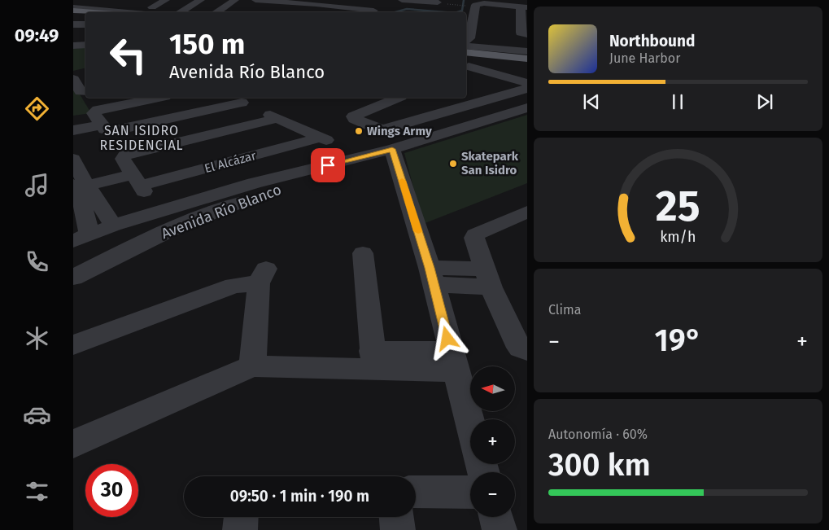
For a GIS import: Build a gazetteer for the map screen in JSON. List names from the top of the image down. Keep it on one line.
{"streets":{"street":["El Alcázar","Avenida Río Blanco"]},"districts":["SAN ISIDRO RESIDENCIAL"],"places":["Wings Army","Skatepark San Isidro"],"north":"left","page":{"tabs":"09:49","turn":["150 m","Avenida Río Blanco"],"song":["Northbound","June Harbor"],"tile":["Clima",["Autonomía · 60%","300 km"]],"heat":["−","19°","+"],"map_buttons":["+","−"],"limit":"30","trip":"09:50 · 1 min · 190 m","gauge":["25","km/h"]}}
